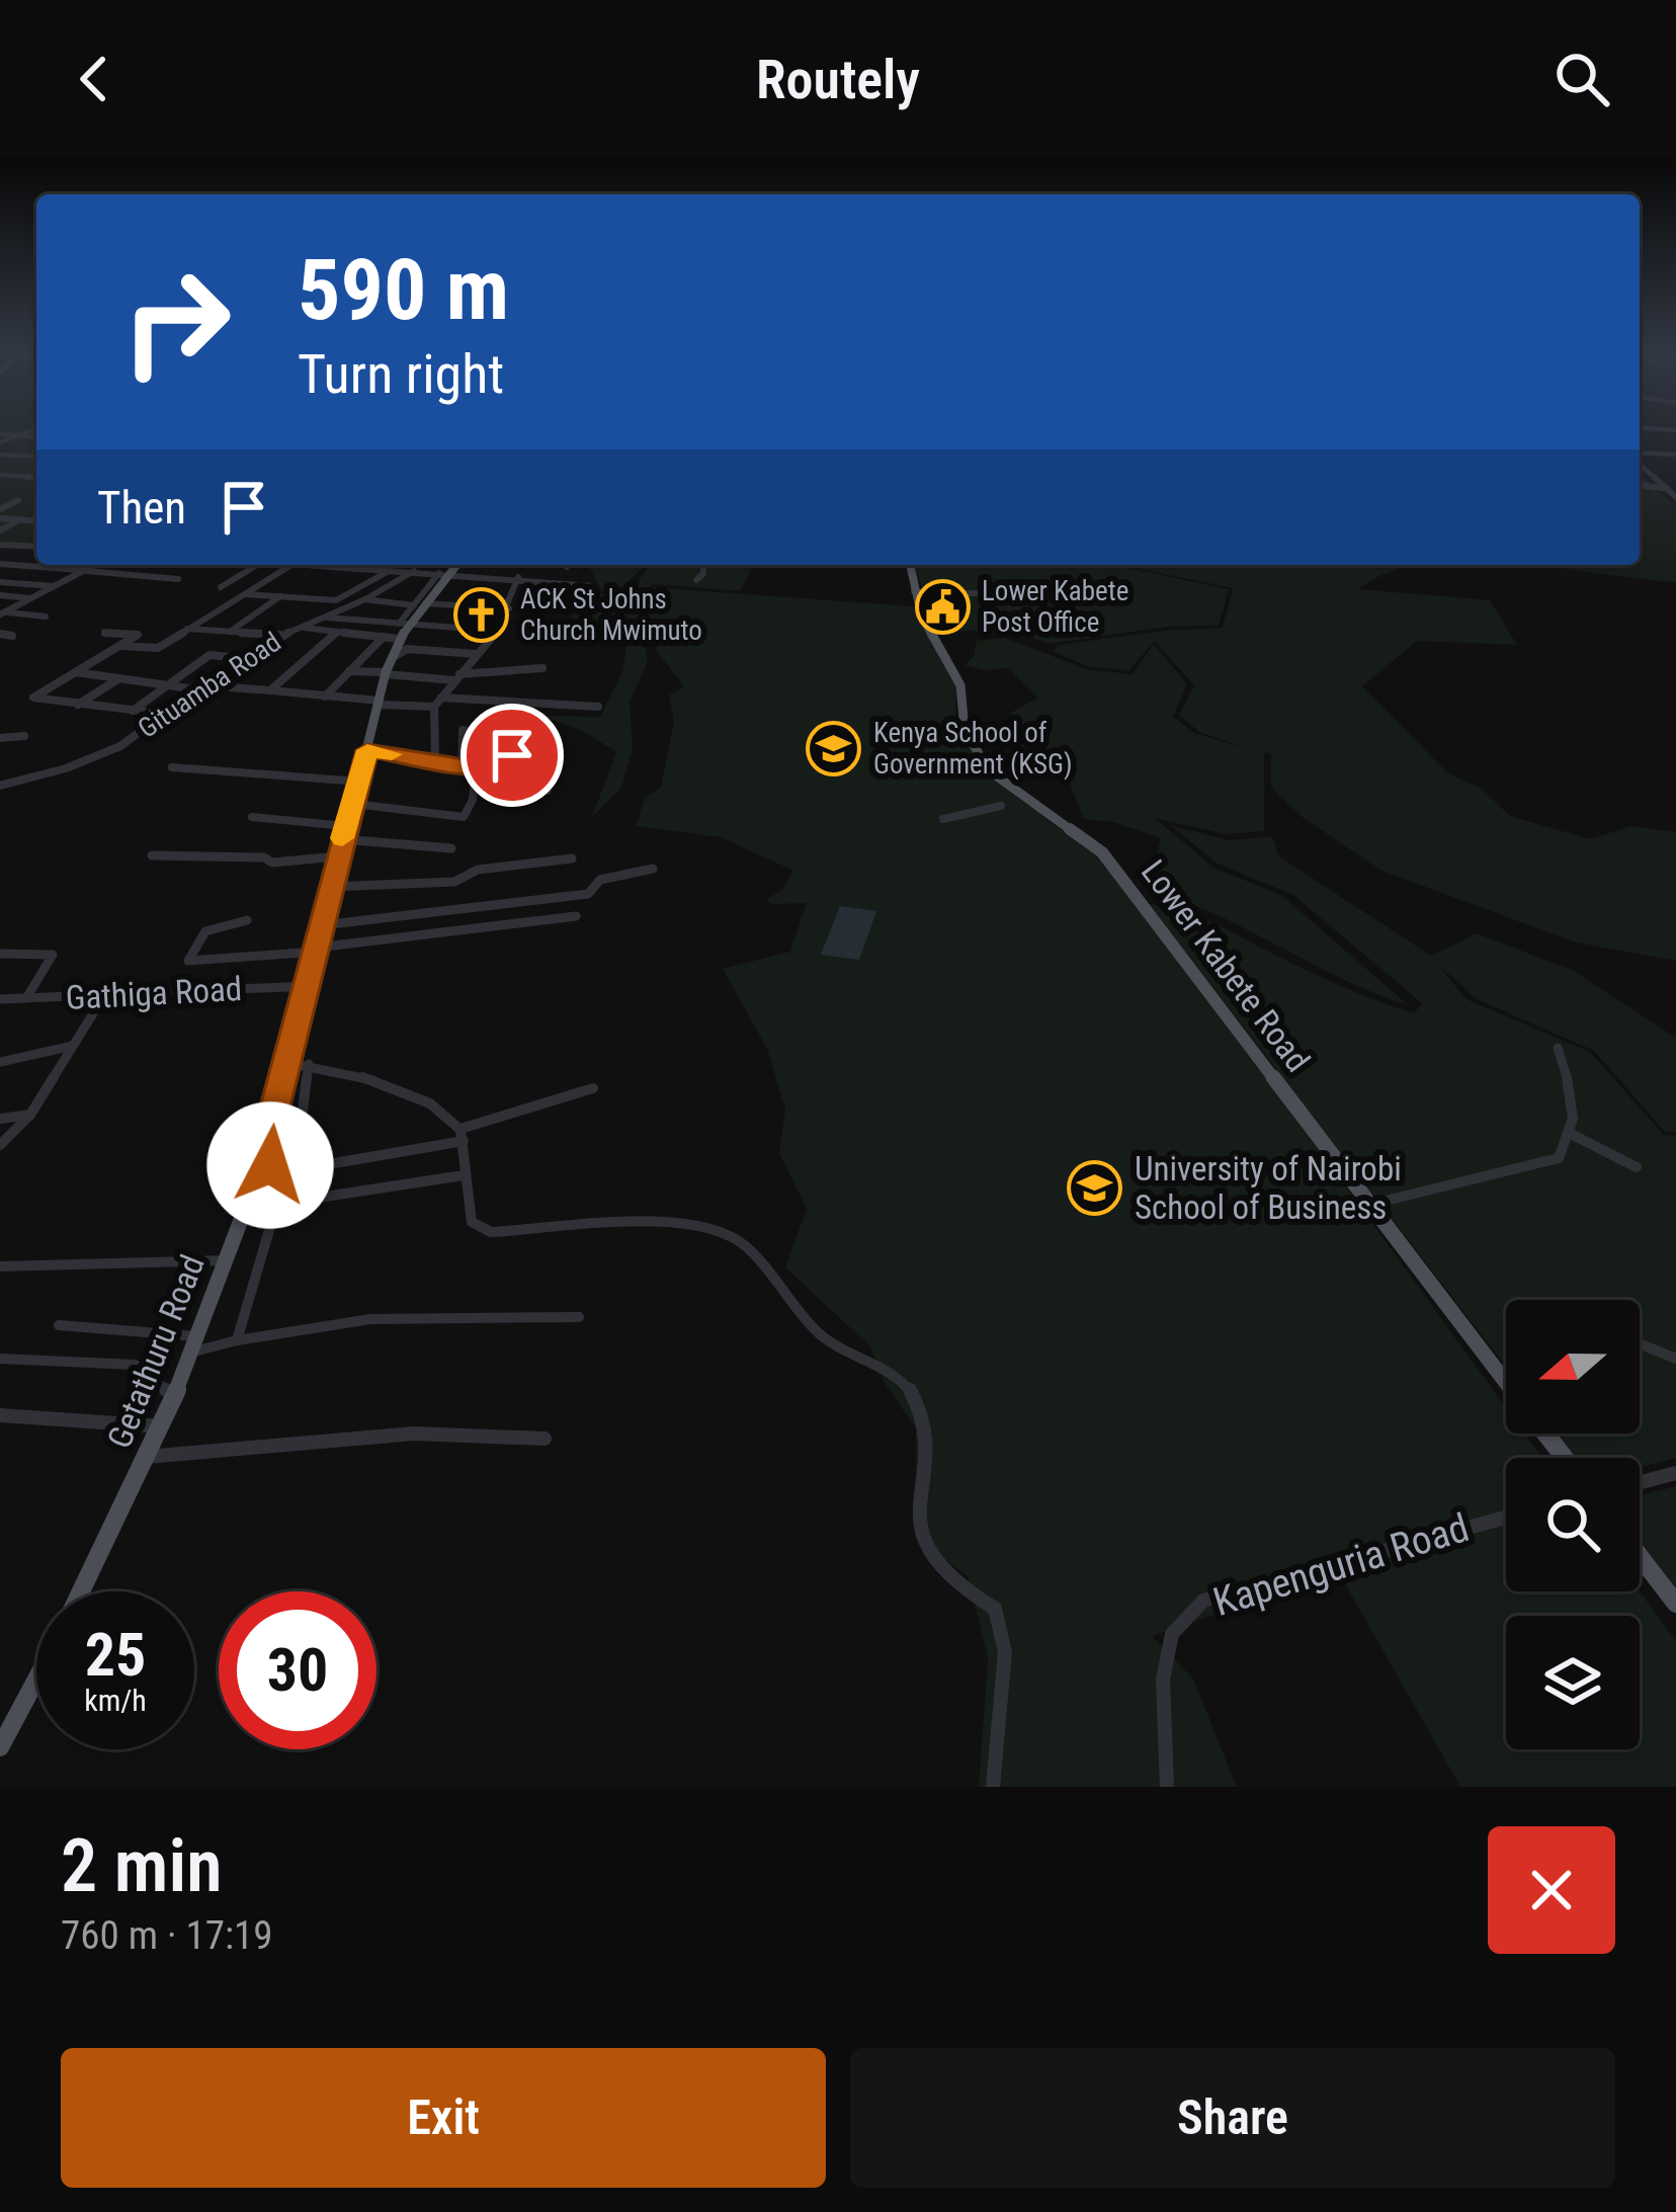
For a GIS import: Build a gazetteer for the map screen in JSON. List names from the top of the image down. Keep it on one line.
{"streets":{"main road":["Lower Kabete Road","Getathuru Road"],"street":["Gituamba Road","Gathiga Road","Kapenguria Road"]},"crossings":[["Gathiga Road","Getathuru Road"]],"places":{"public building":["Lower Kabete Post Office"],"church":["ACK St Johns Church Mwimuto"],"school or university":["Kenya School of Government (KSG)","University of Nairobi School of Business"]},"north":"left","page":{"header":"Routely","turn":["590 m","Turn right"],"then":"Then","speed":"25 km/h","limit":"30","heading":["2 min","760 m · 17:19"],"buttons":["Exit","Share"]}}
